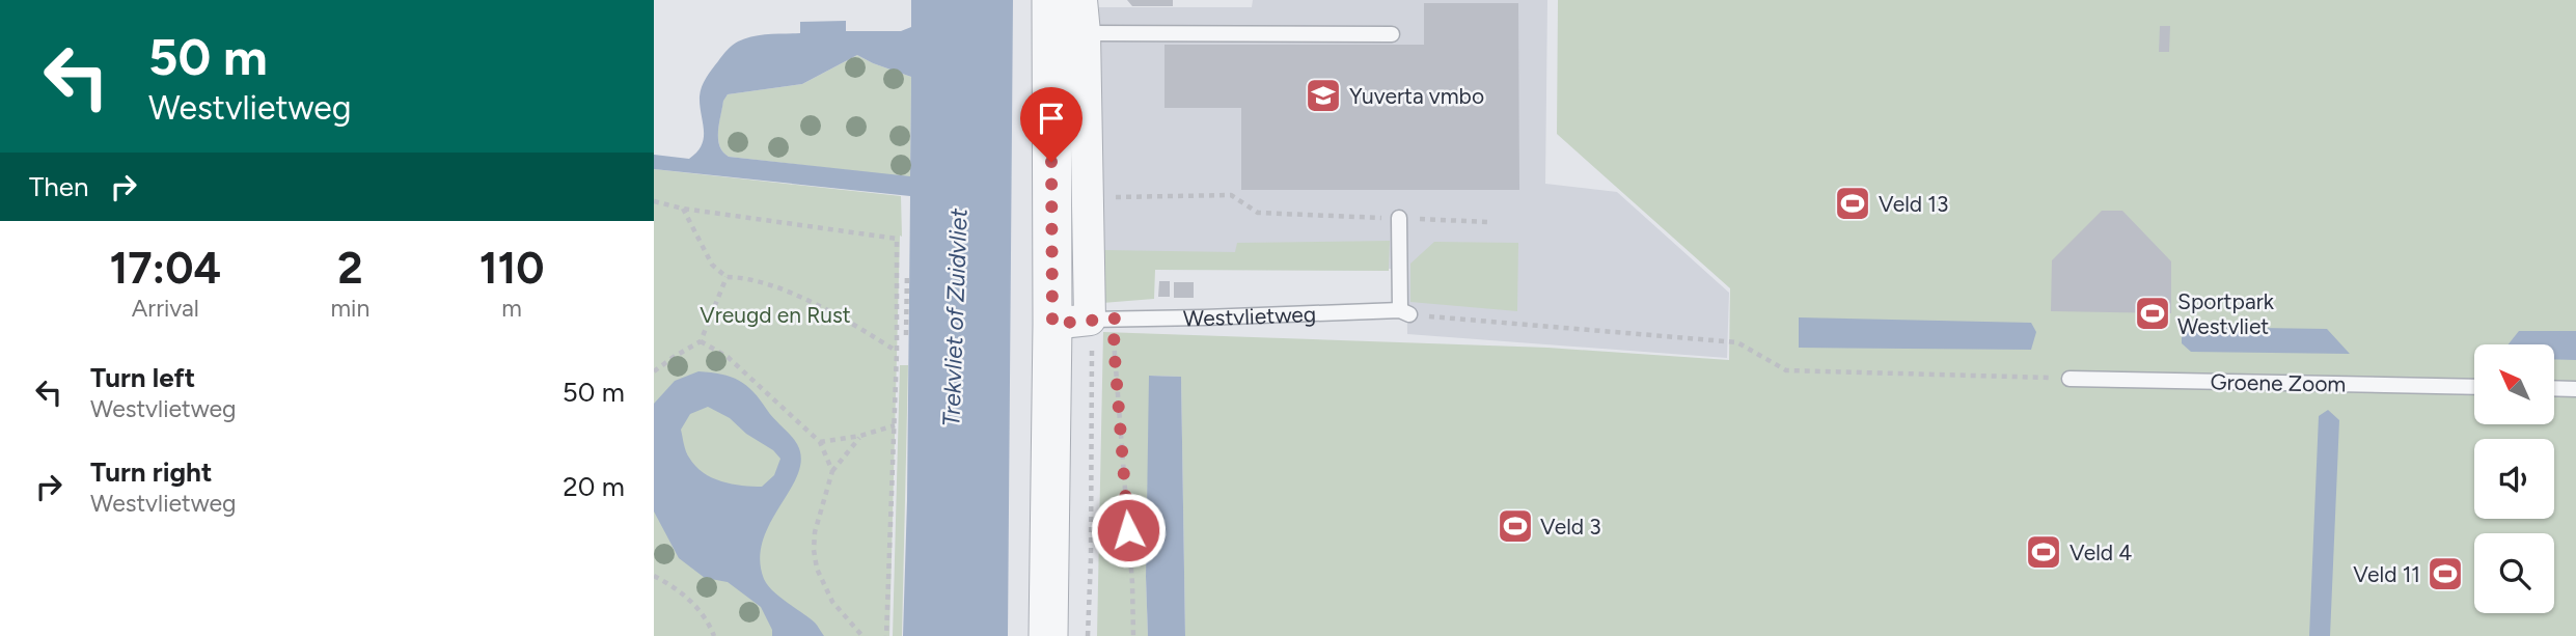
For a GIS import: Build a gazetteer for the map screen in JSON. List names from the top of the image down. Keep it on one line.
{"streets":{"lane":["Westvlietweg","Groene Zoom"]},"water":["Trekvliet of Zuidvliet"],"parks":["Vreugd en Rust"],"places":{"school or university":["Yuverta vmbo"],"sports":["Veld 13","Sportpark Westvliet","Veld 3","Veld 4","Veld 11"]},"north":"top left","page":{"turn":["50 m","Westvlietweg"],"then":"Then","eta":["17:04","Arrival","2","min","110","m"],"list":[{"name":"Turn left","note":"Westvlietweg","value":"50 m"},{"name":"Turn right","note":"Westvlietweg","value":"20 m"}]}}
